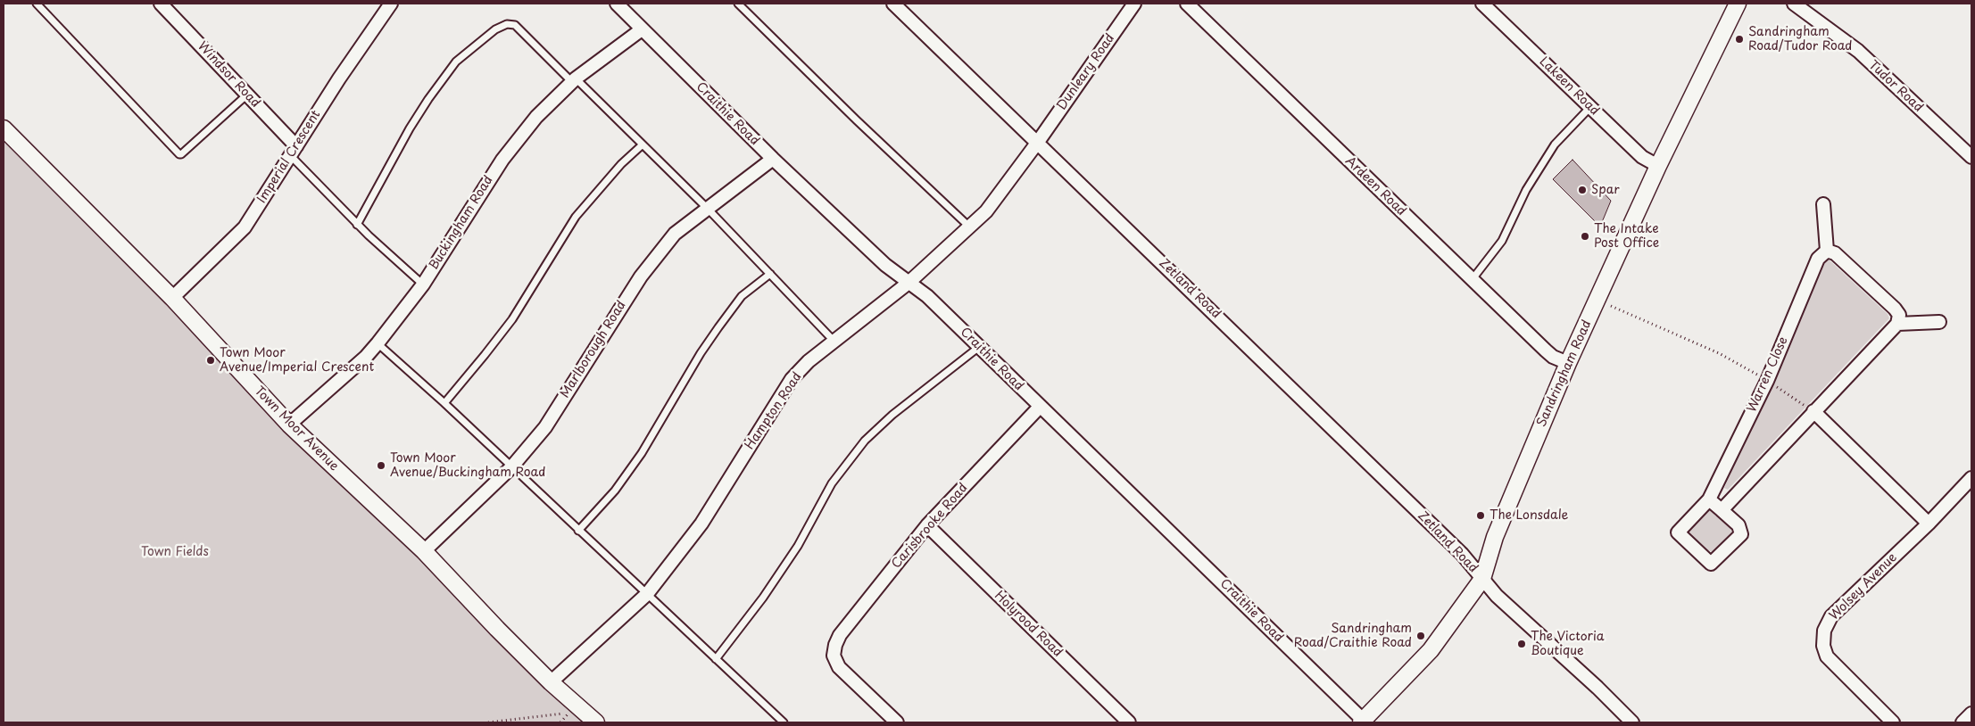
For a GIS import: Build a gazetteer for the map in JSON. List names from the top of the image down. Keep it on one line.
{"streets":{"street":["Dunleary Road","Windsor Road","Lakeen Road","Tudor Road","Craithie Road","Imperial Crescent","Ardeen Road","Buckingham Road","Zetland Road","Marlborough Road","Sandringham Road","Warren Close","Hampton Road","Town Moor Avenue","Carisbrooke Road","Wolsey Avenue","Holyrood Road"]},"crossings":[["Dunleary Road","Zetland Road"],["Dunleary Road","Hampton Road"],["Windsor Road","Imperial Crescent"],["Lakeen Road","Sandringham Road"],["Craithie Road","Buckingham Road"],["Craithie Road","Marlborough Road"],["Craithie Road","Sandringham Road"],["Craithie Road","Hampton Road"],["Craithie Road","Carisbrooke Road"],["Imperial Crescent","Town Moor Avenue"],["Ardeen Road","Sandringham Road"],["Buckingham Road","Town Moor Avenue"],["Zetland Road","Sandringham Road"],["Zetland Road","Hampton Road"],["Marlborough Road","Town Moor Avenue"],["Hampton Road","Town Moor Avenue"],["Carisbrooke Road","Holyrood Road"]],"parks":["Town Fields"],"places":["Sandringham Road/Tudor Road","Spar","The Intake Post Office","Town Moor Avenue/Imperial Crescent","Town Moor Avenue/Buckingham Road","The Lonsdale","Sandringham Road/Craithie Road","The Victoria Boutique"]}
